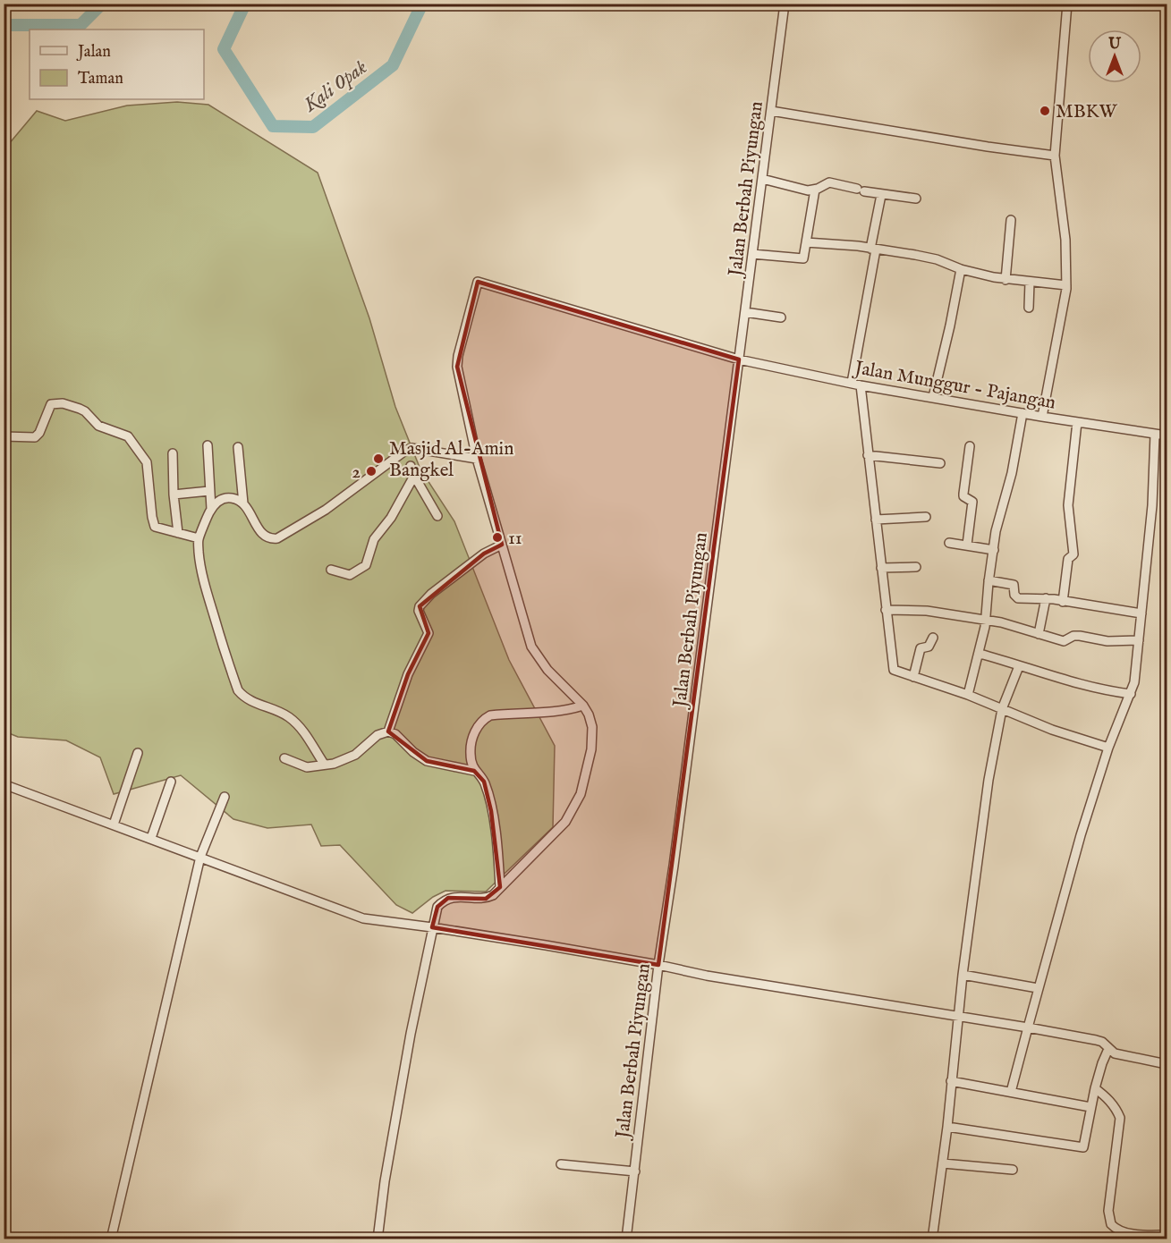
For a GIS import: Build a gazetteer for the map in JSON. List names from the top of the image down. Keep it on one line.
{"streets":{"street":["Jalan Berbah Piyungan","Jalan Munggur - Pajangan"]},"crossings":[["Jalan Berbah Piyungan","Jalan Munggur - Pajangan"]],"water":["Kali Opak"],"places":["MBKW","Masjid Al-Amin Bangkel","2","11"],"legend":["Jalan","Taman"],"north":"top"}
